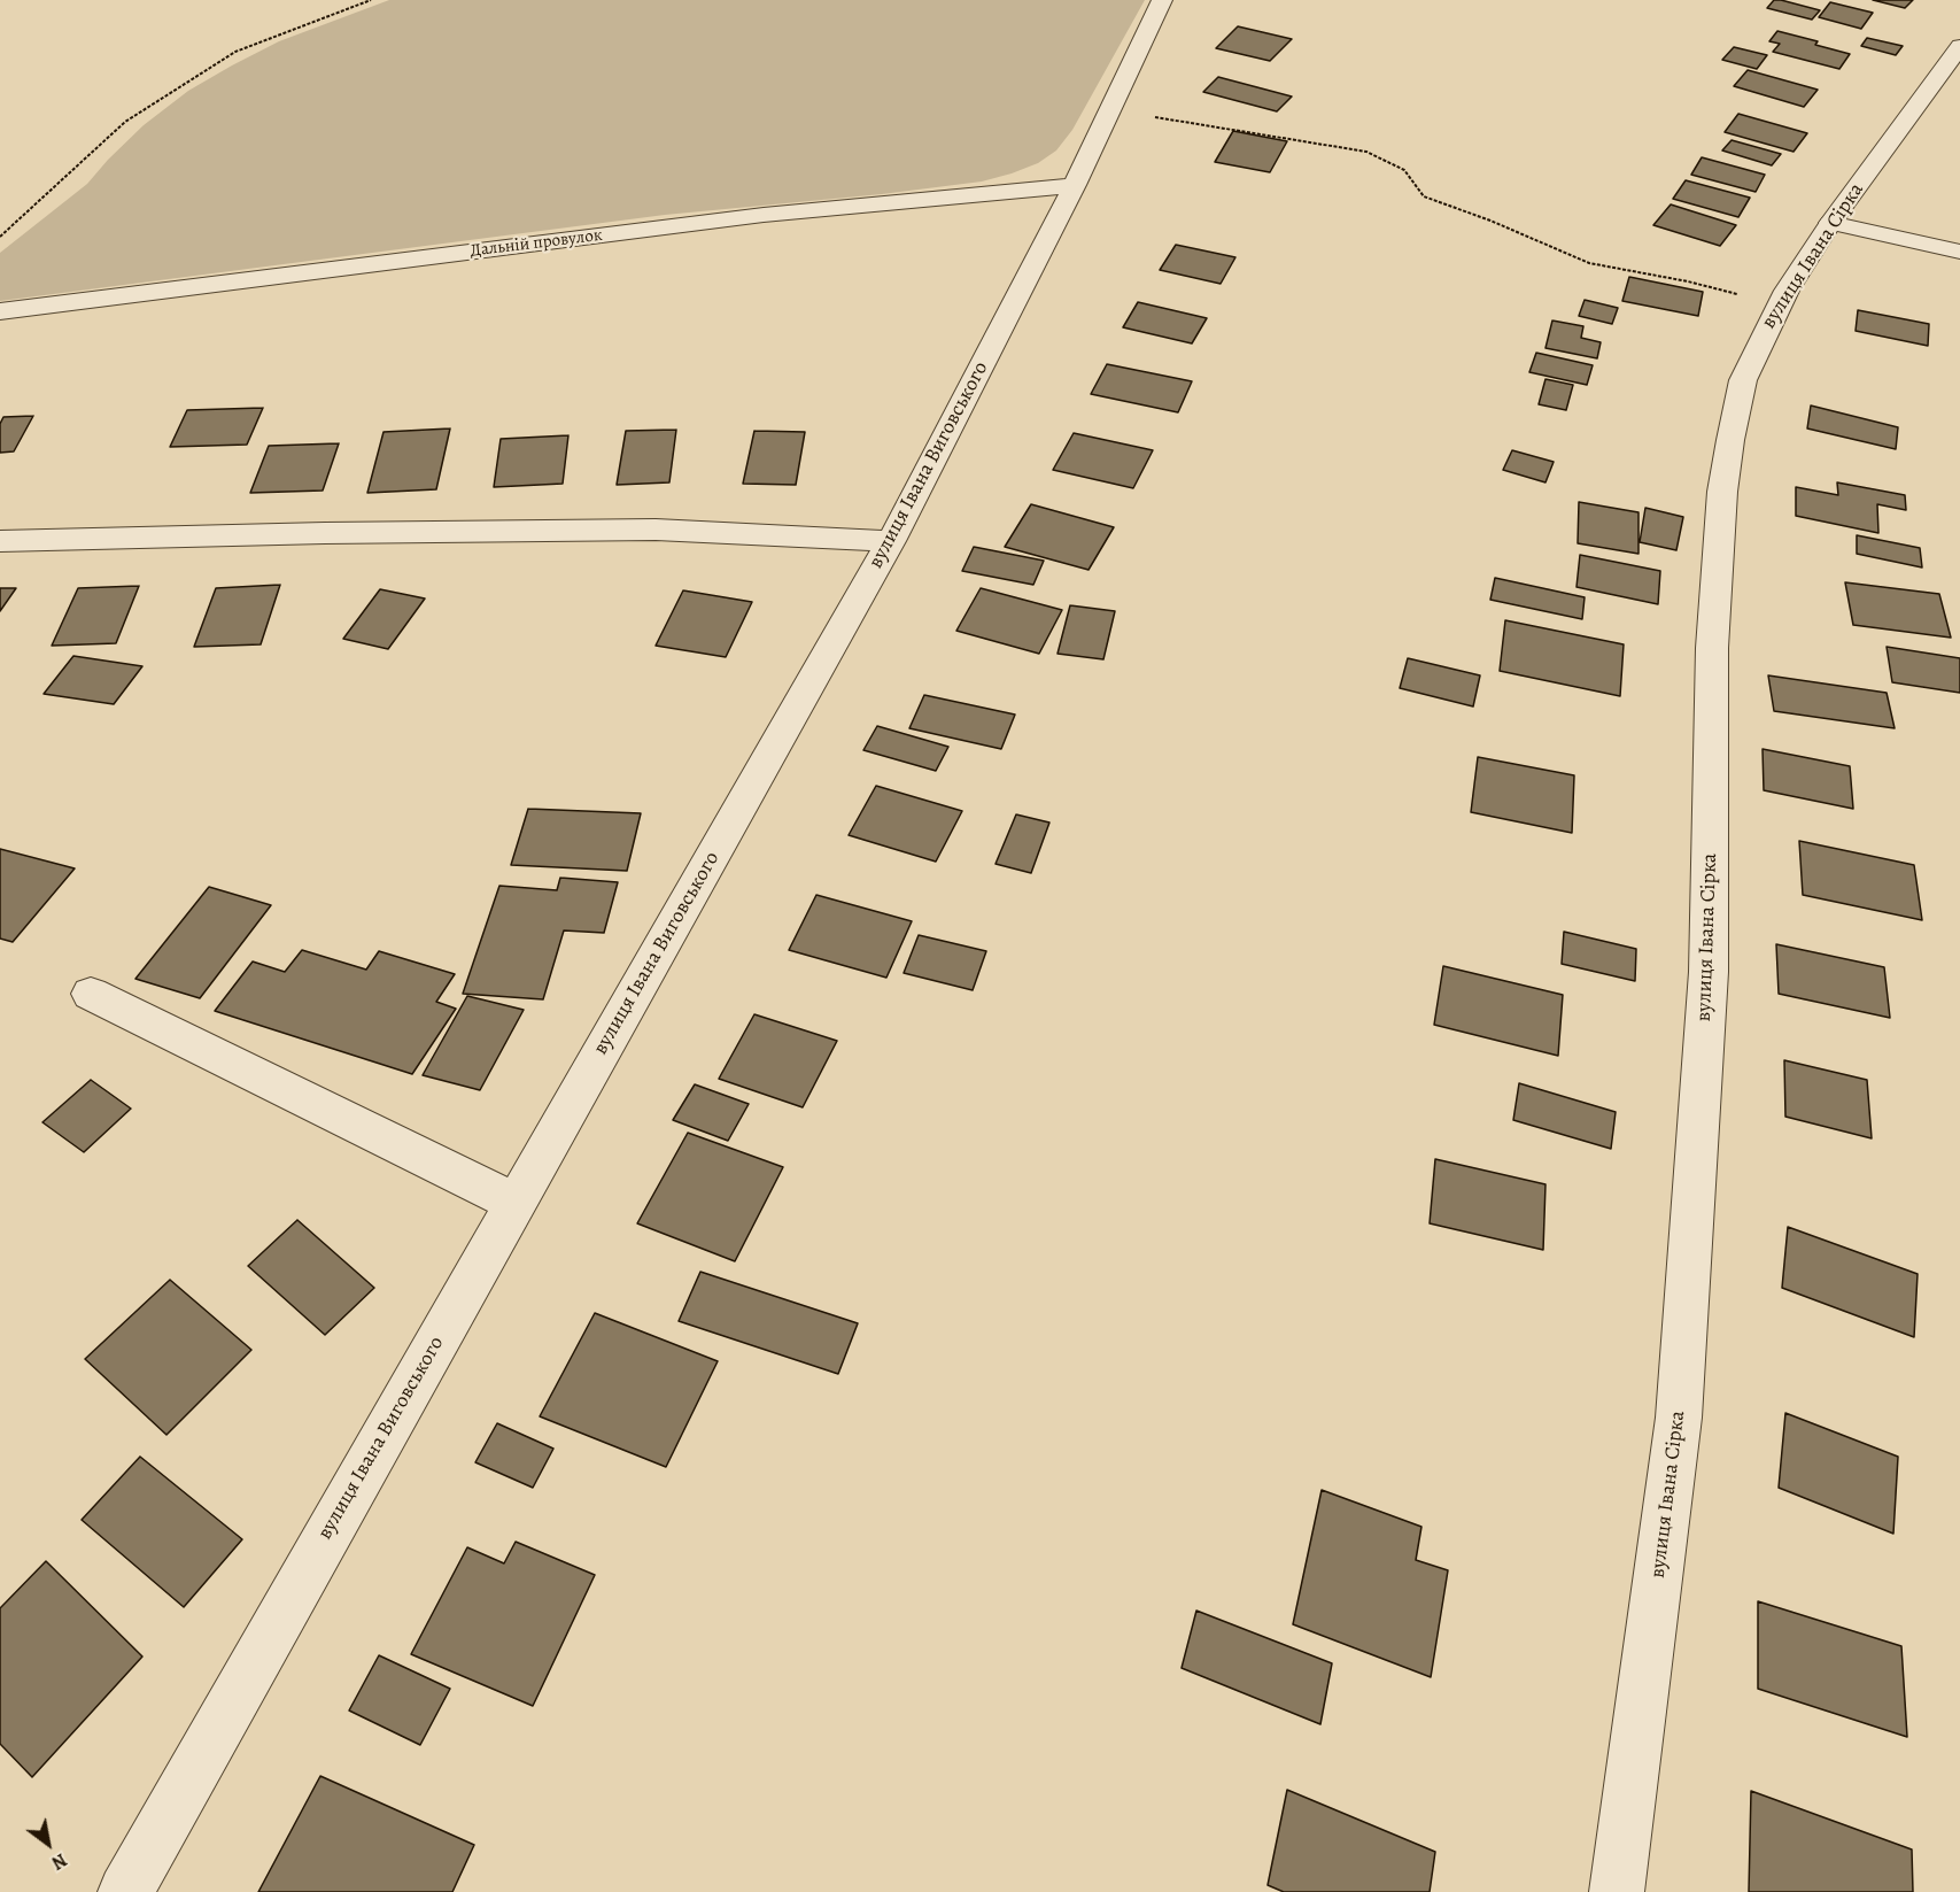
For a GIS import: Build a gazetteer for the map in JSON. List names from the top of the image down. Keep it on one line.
{"streets":{"street":["Дальній провулок","вулиця Івана Сірка","вулиця Івана Виговського"]},"crossings":[["Дальній провулок","вулиця Івана Виговського"]],"north":"bottom right"}
